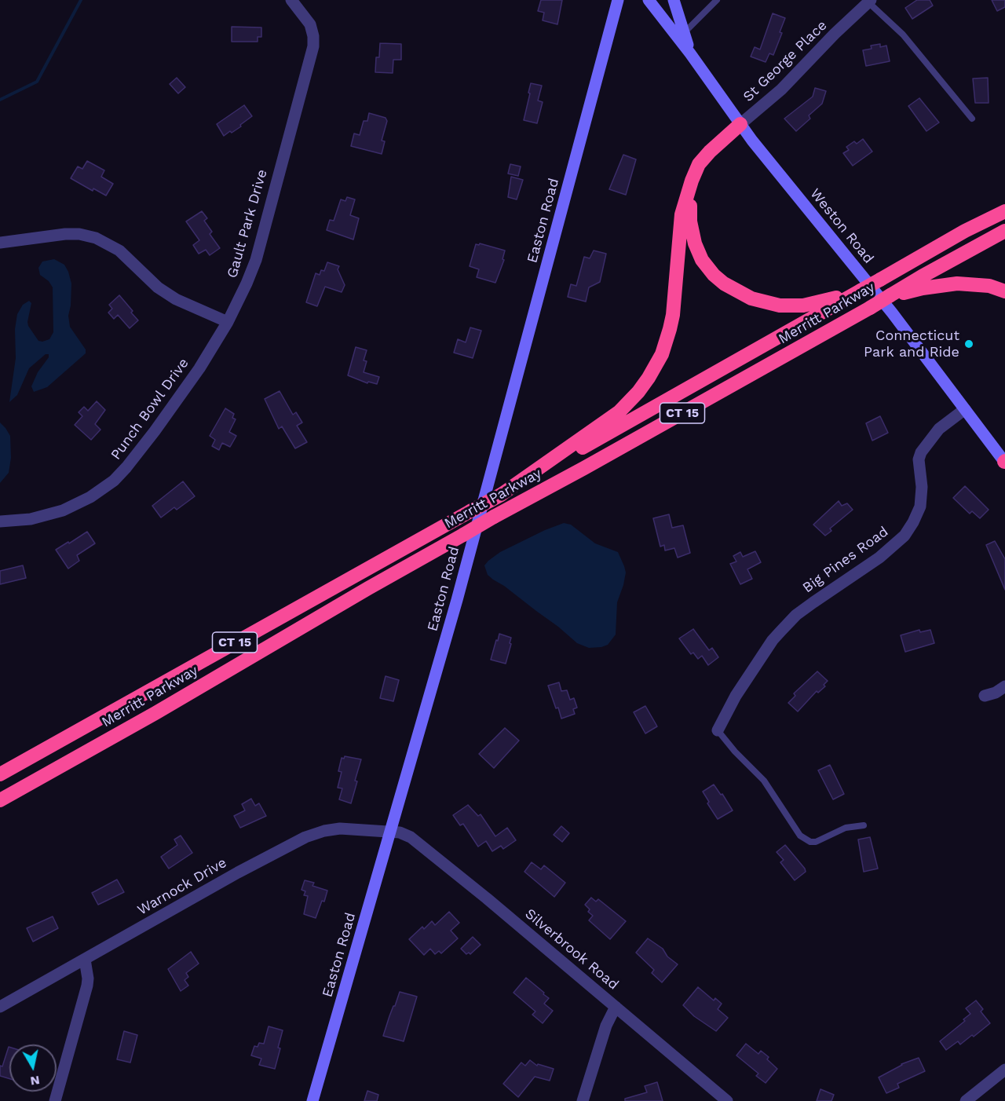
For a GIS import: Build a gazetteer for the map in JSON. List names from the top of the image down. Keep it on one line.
{"streets":{"highway":["Merritt Parkway","CT 15"],"main road":["Easton Road","Weston Road"],"street":["St George Place","Gault Park Drive","Punch Bowl Drive","Big Pines Road","Warnock Drive","Silverbrook Road"]},"crossings":[["St George Place","Weston Road"],["Easton Road","Warnock Drive"],["Easton Road","Silverbrook Road"],["Gault Park Drive","Punch Bowl Drive"],["Weston Road","Big Pines Road"],["Warnock Drive","Silverbrook Road"]],"places":["Connecticut Park and Ride"],"north":"bottom"}
